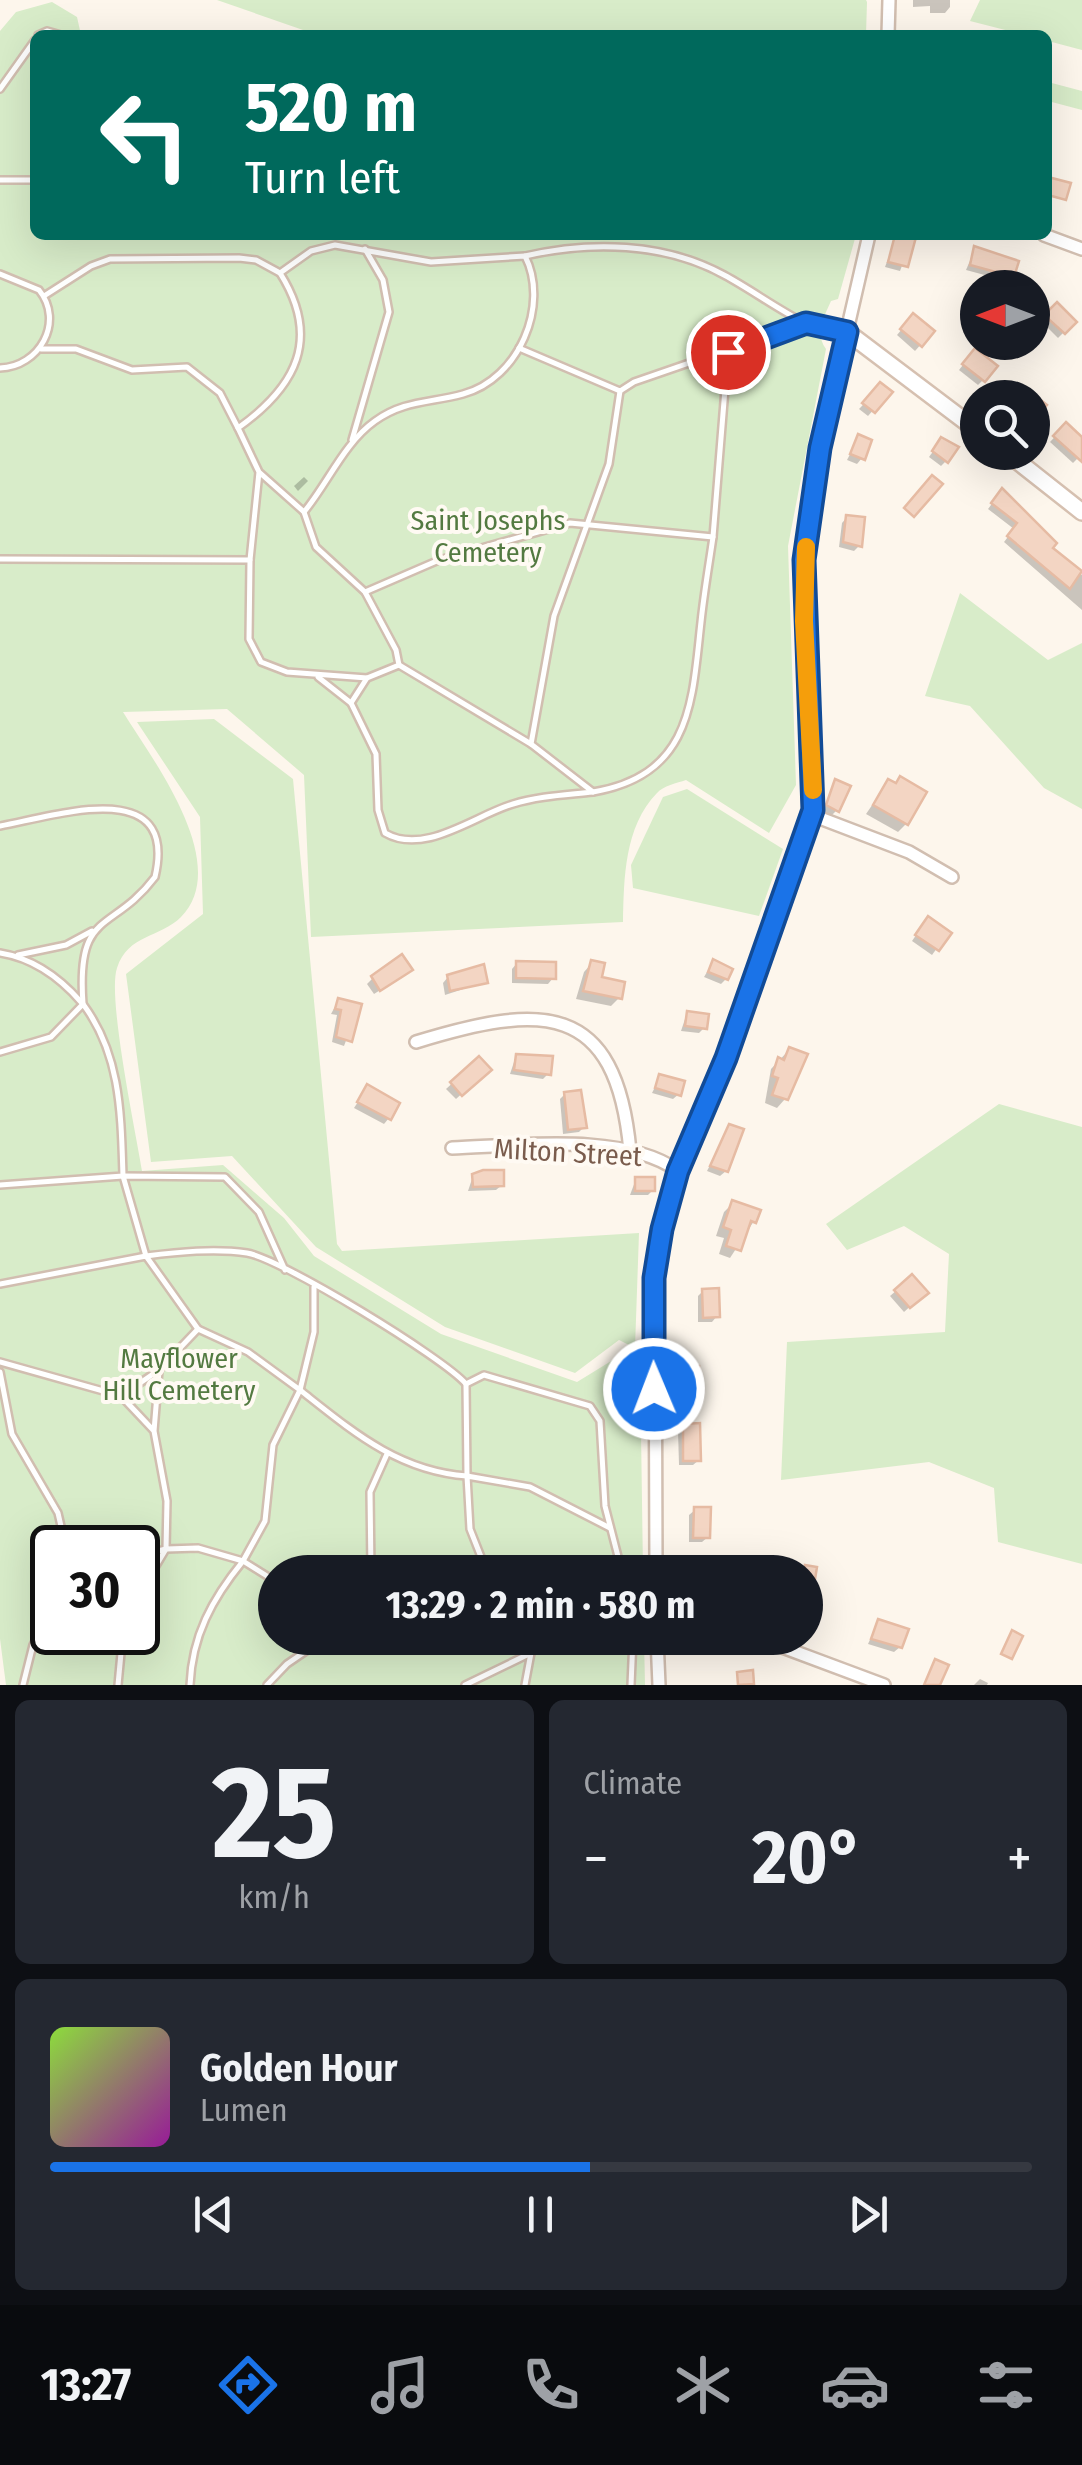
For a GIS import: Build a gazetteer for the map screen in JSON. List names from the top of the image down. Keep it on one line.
{"streets":{"street":["Milton Street"]},"parks":["Saint Josephs Cemetery","Mayflower Hill Cemetery"],"north":"left","page":{"turn":["520 m","Turn left"],"limit":"30","trip":"13:29 · 2 min · 580 m","tile":[["25","km/h"],"Climate"],"heat":["−","20°","+"],"song":["Golden Hour","Lumen"],"tabs":"13:27"}}
